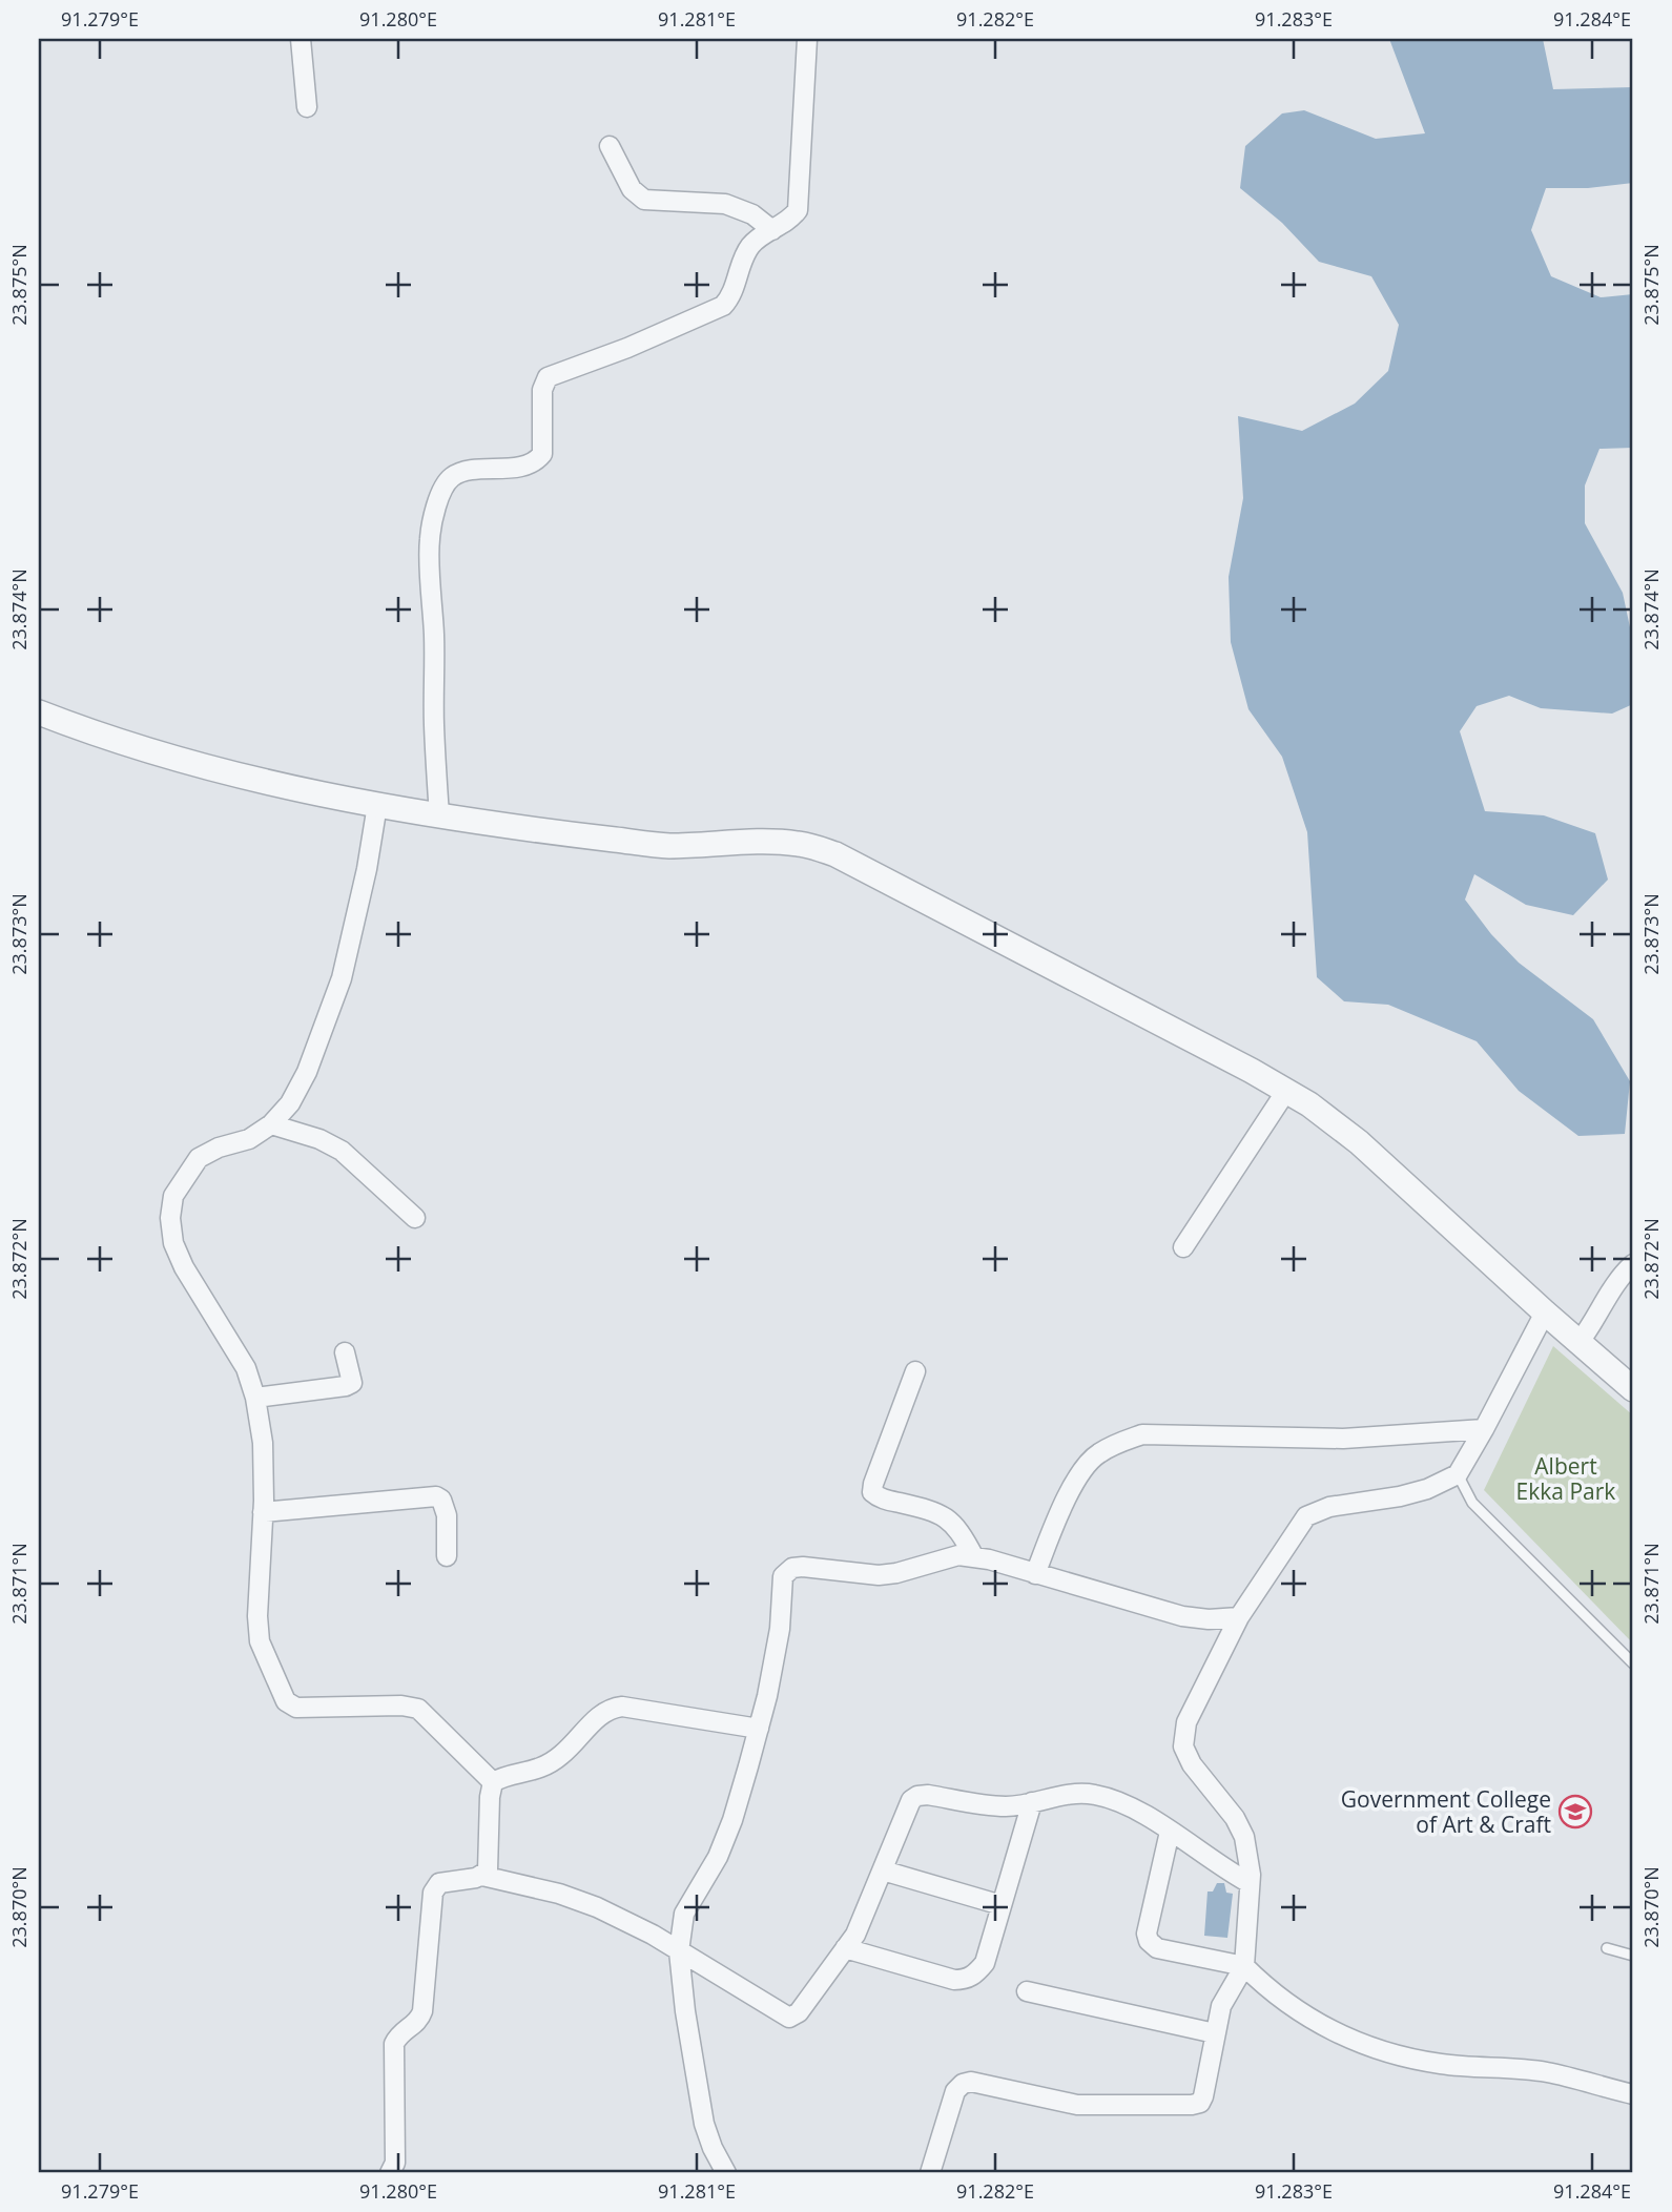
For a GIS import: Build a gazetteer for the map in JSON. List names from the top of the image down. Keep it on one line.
{"parks":["Albert Ekka Park"],"places":{"school or university":["Government College of Art & Craft"]},"coordinates":["91.279°E","91.280°E","91.281°E","91.282°E","91.283°E","91.284°E","23.875°N","23.874°N","23.873°N","23.872°N","23.871°N","23.870°N"]}
